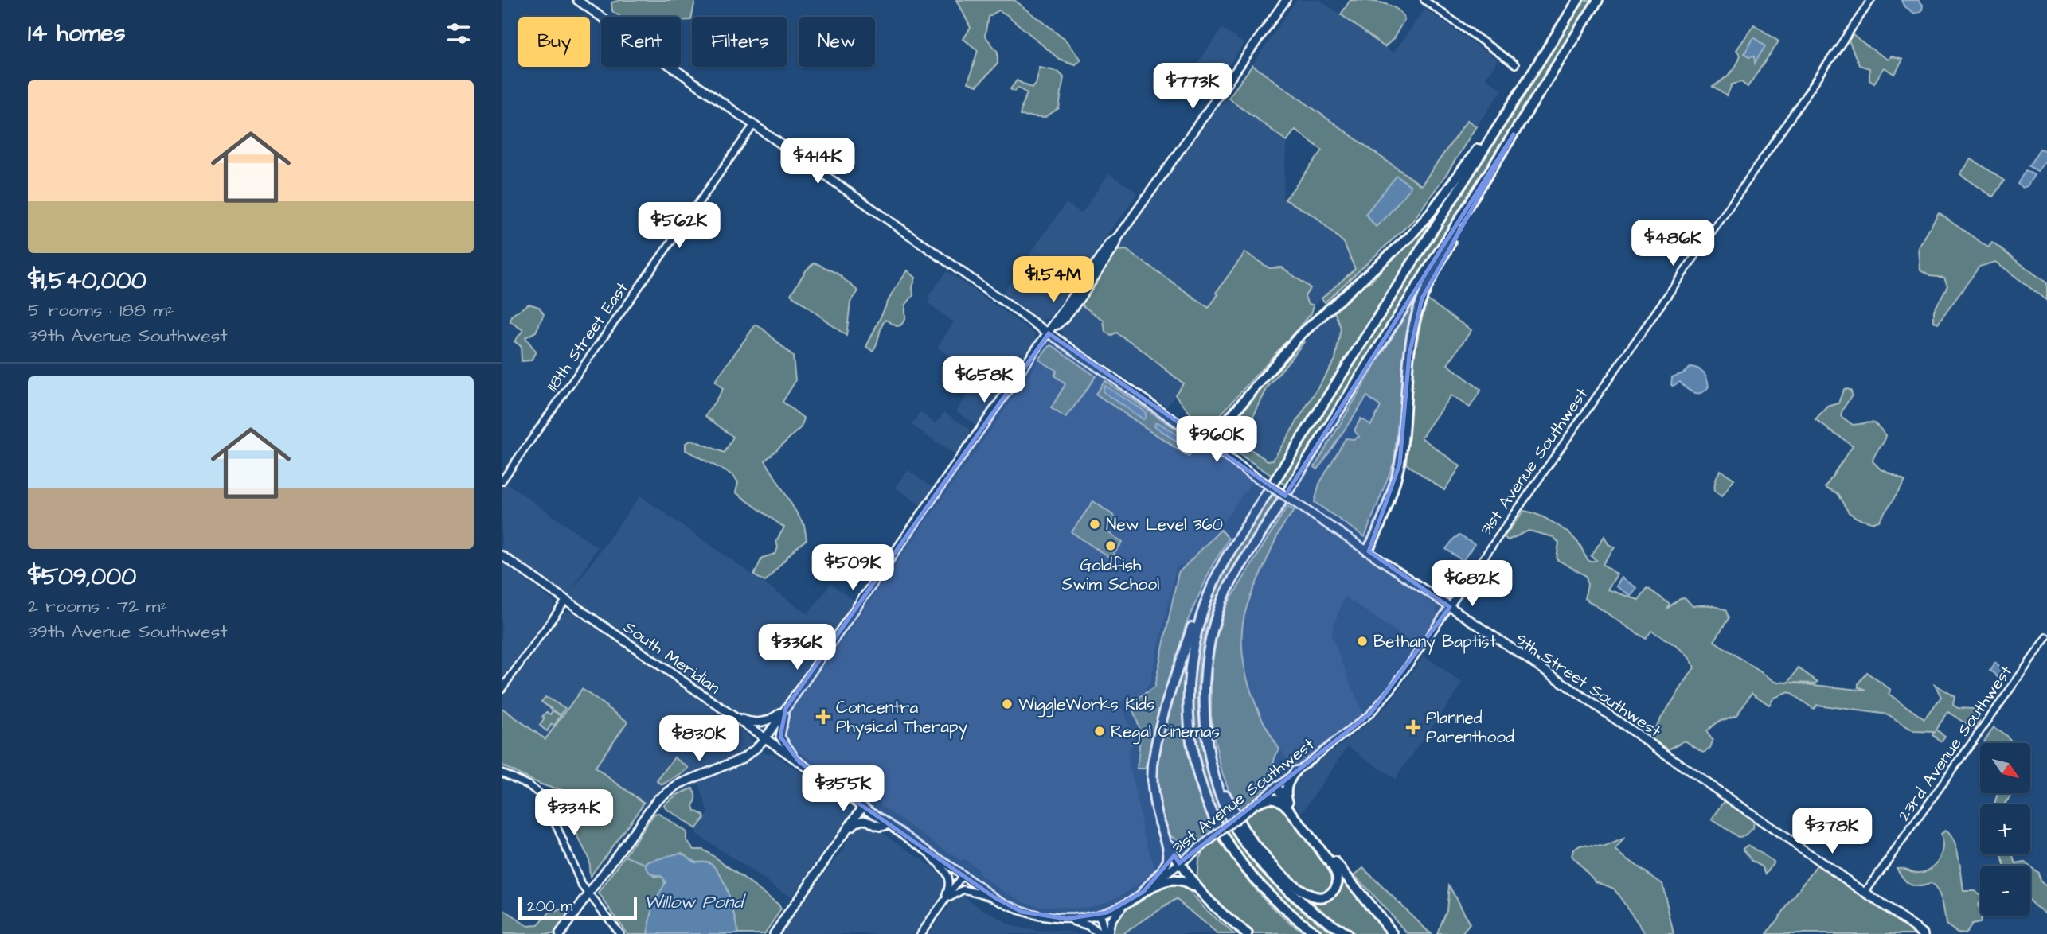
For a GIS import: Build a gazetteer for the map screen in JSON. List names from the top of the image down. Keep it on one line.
{"streets":{"main road":["31st Avenue Southwest","South Meridian","9th Street Southwest"],"street":["118th Street East","23rd Avenue Southwest"]},"crossings":[["118th Street East","9th Street Southwest"],["31st Avenue Southwest","South Meridian"],["31st Avenue Southwest","9th Street Southwest"],["9th Street Southwest","23rd Avenue Southwest"]],"water":["Willow Pond"],"places":{"other":["New Level 360","Goldfish Swim School","Bethany Baptist","WiggleWorks Kids","Regal Cinemas"],"health":["Concentra Physical Therapy","Planned Parenthood"]},"scale_bar":"200 m","north":"bottom right","page":{"heading":"14 homes","chip":["Buy","Rent","Filters","New"],"price":["$773K","$414K","$562K","$486K","$1.54M","$658K","$960K","$509K","$682K","$336K","$830K","$355K","$334K","$378K"],"list":[{"name":"$1,540,000","note":"5 rooms · 188 m² · 39th Avenue Southwest"},{"name":"$509,000","note":"2 rooms · 72 m² · 39th Avenue Southwest"}],"map_buttons":["+","−"],"scale":"200 m"}}
